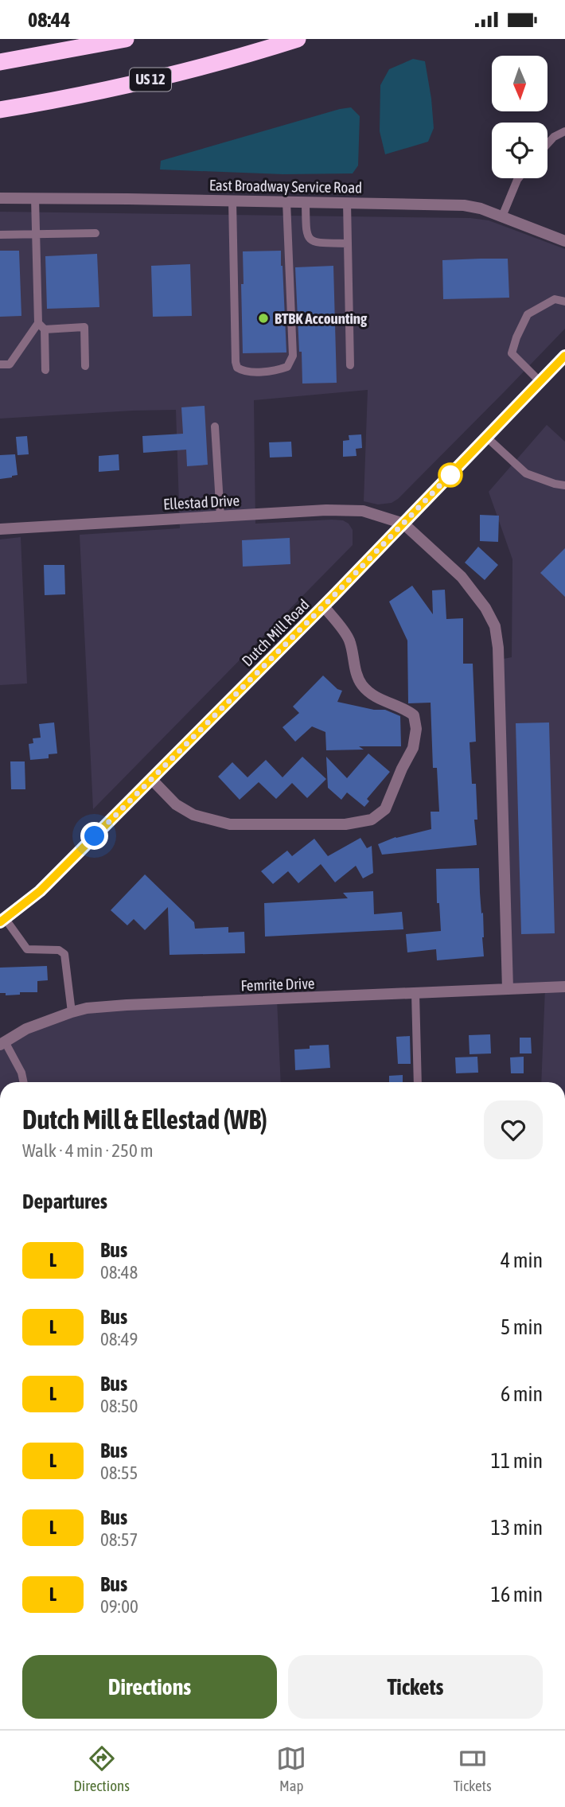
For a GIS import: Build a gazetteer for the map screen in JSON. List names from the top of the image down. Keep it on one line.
{"streets":{"highway":["US 12"],"street":["East Broadway Service Road","Ellestad Drive","Dutch Mill Road","Femrite Drive"]},"crossings":[["Ellestad Drive","Dutch Mill Road"]],"places":["BTBK Accounting"],"lines":["bus line L"],"north":"bottom","page":{"status":"08:44","heading":[["Dutch Mill & Ellestad (WB)","Walk · 4 min · 250 m"],"Departures"],"list":[{"mark":"L","name":"Bus","note":"08:48","value":"4 min"},{"mark":"L","name":"Bus","note":"08:49","value":"5 min"},{"mark":"L","name":"Bus","note":"08:50","value":"6 min"},{"mark":"L","name":"Bus","note":"08:55","value":"11 min"},{"mark":"L","name":"Bus","note":"08:57","value":"13 min"},{"mark":"L","name":"Bus","note":"09:00","value":"16 min"}],"buttons":["Directions","Tickets"],"tabs":["Directions","Map","Tickets"]}}
